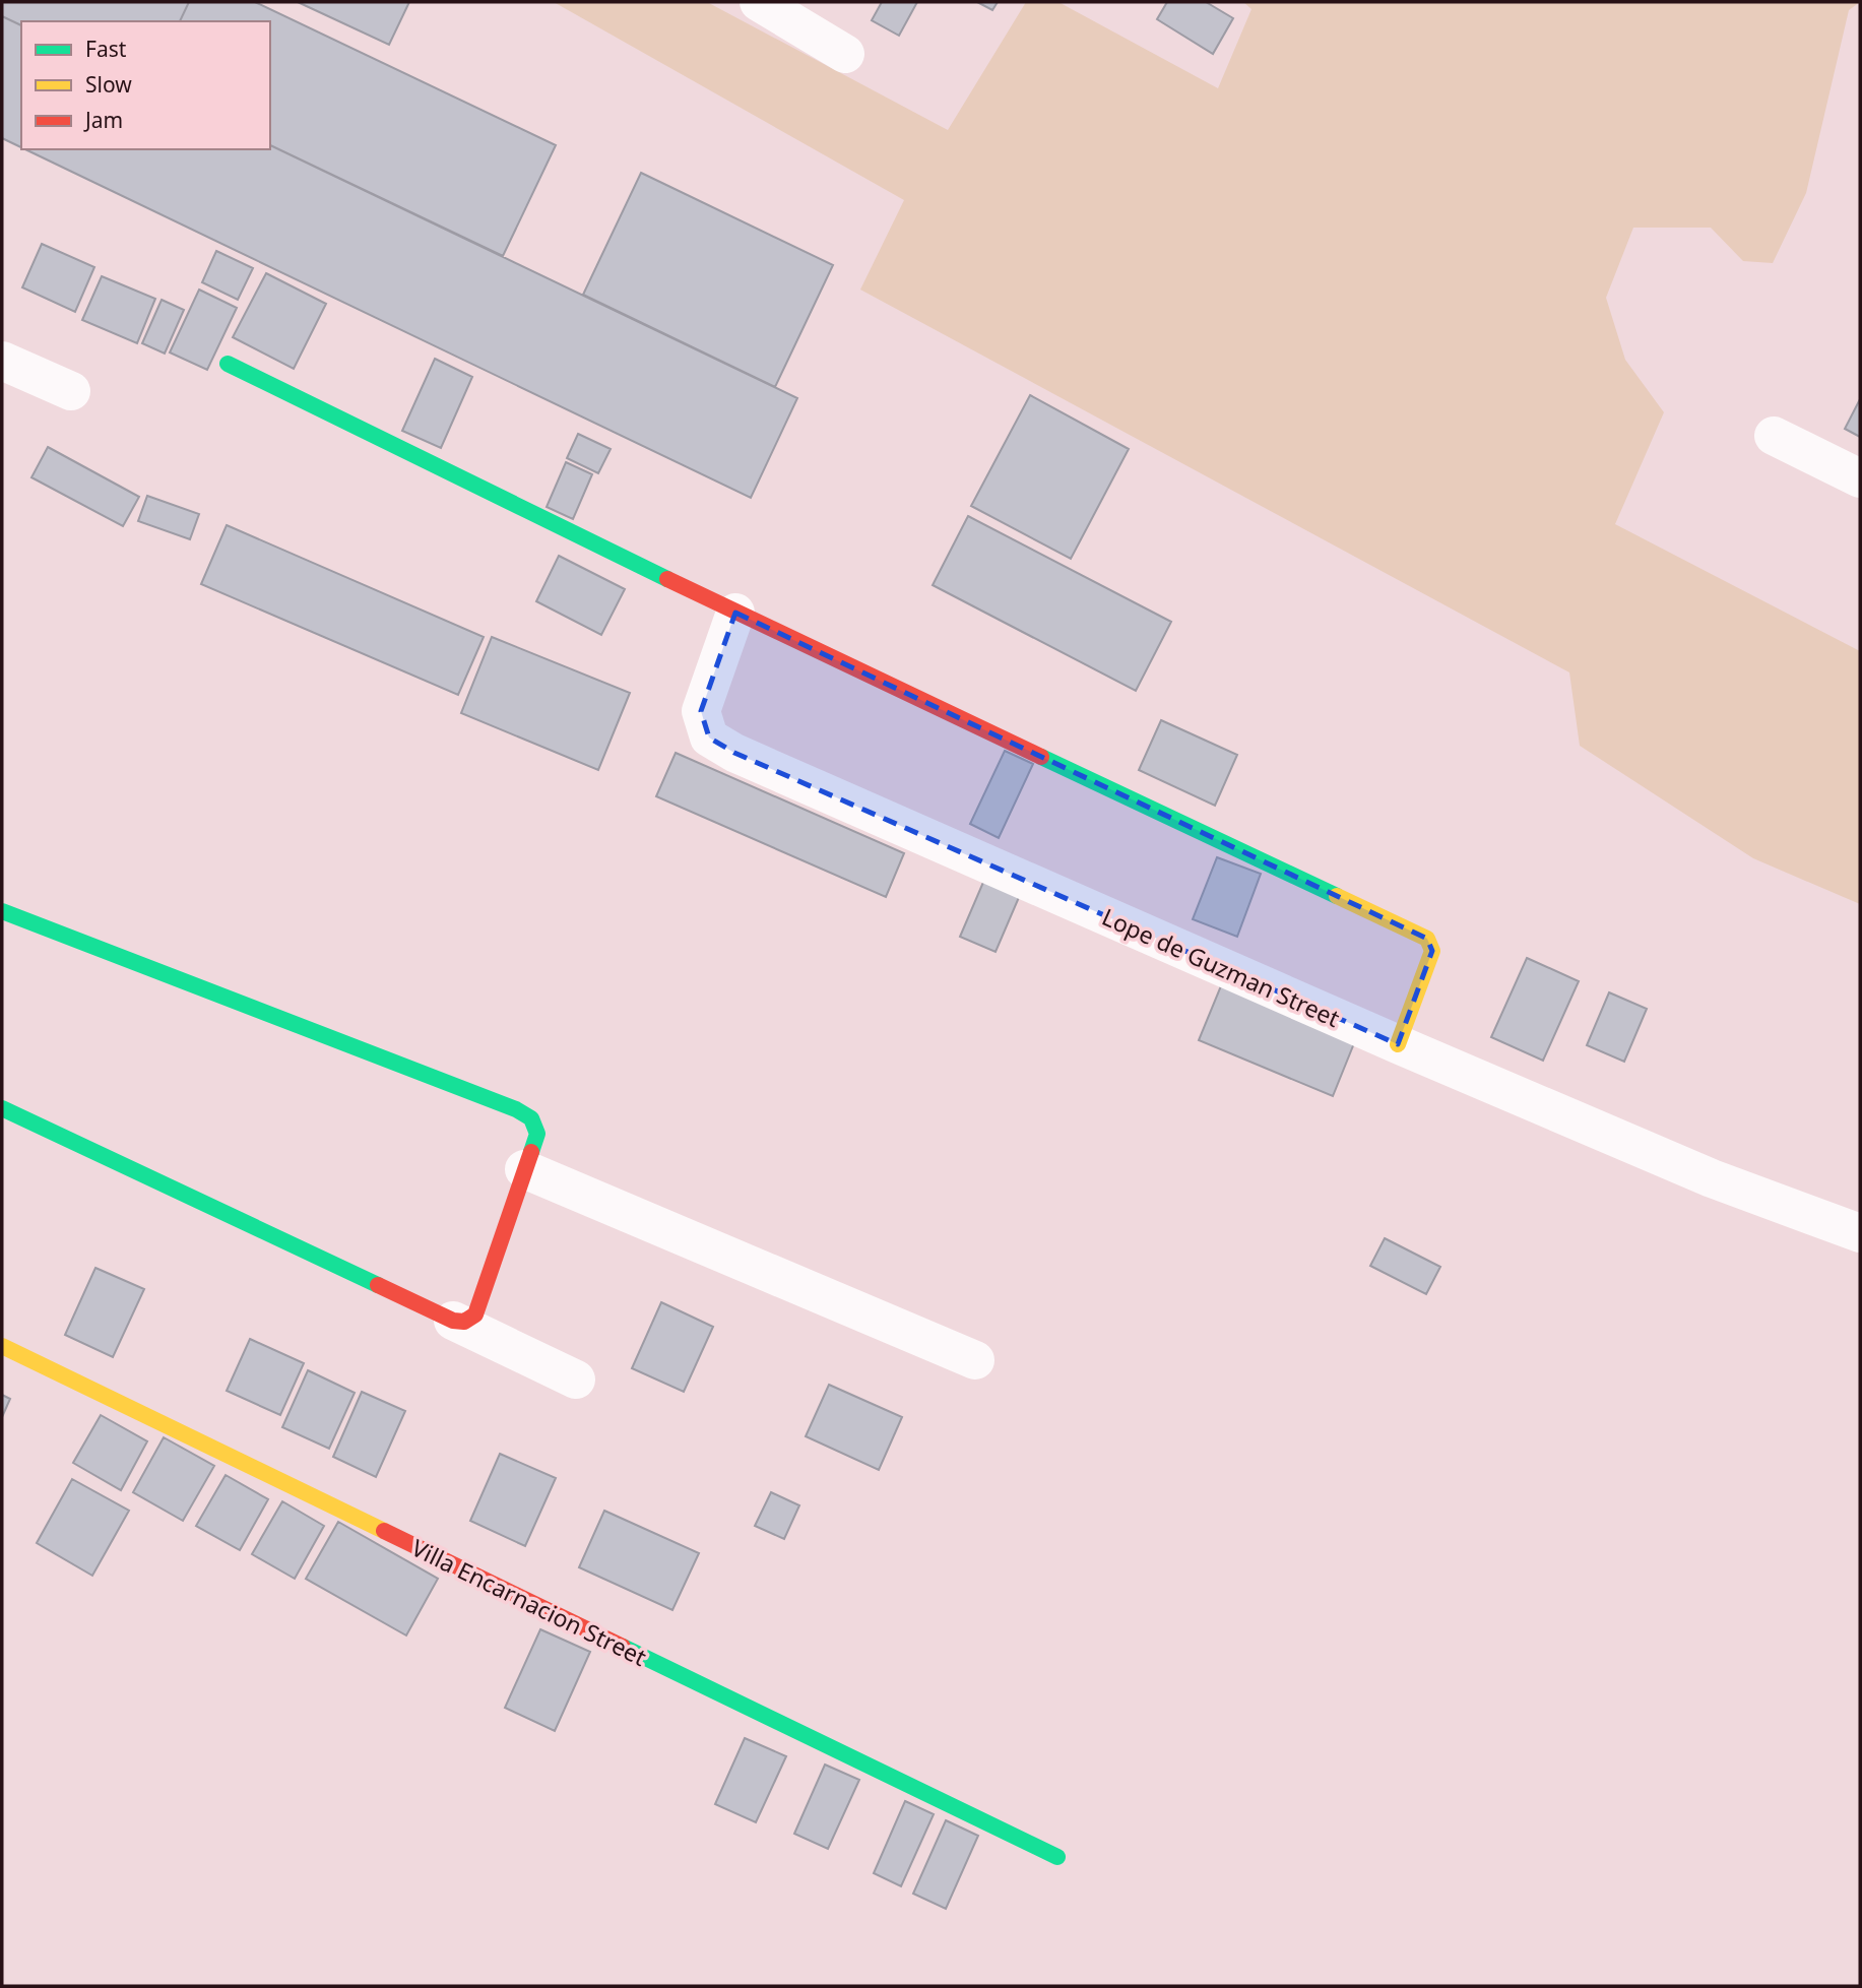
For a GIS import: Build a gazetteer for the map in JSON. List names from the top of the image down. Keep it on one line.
{"streets":{"street":["Lope de Guzman Street","Villa Encarnacion Street"]},"legend":["Fast","Slow","Jam"]}
